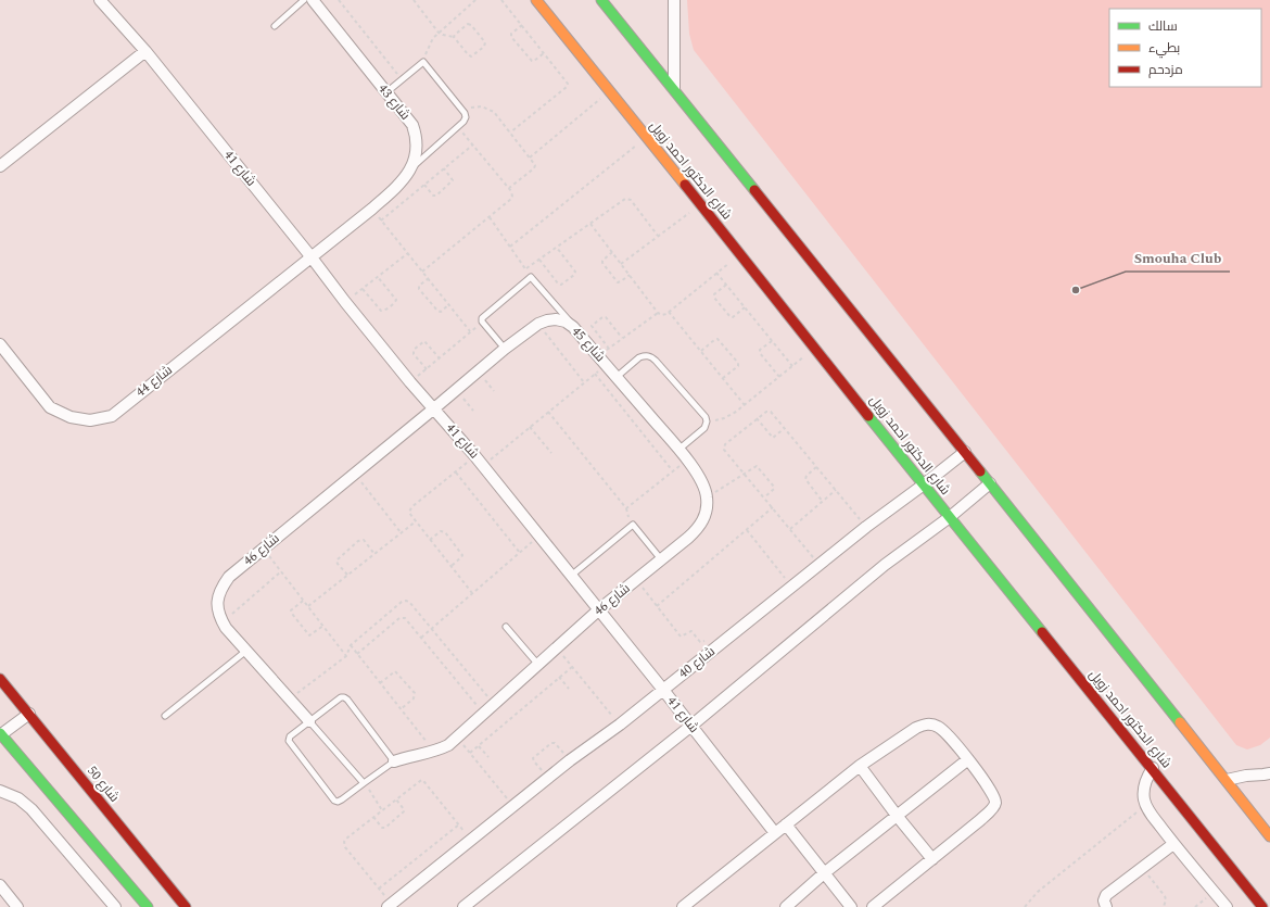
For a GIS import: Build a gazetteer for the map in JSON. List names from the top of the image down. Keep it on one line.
{"streets":{"street":["شارع 43","شارع 41","شارع الدكتور احمد زويل","شارع 45","شارع 44","شارع 46","شارع 40","شارع 50"]},"crossings":[["شارع 43","شارع 41"],["شارع 43","شارع 44"],["شارع 41","شارع 45"],["شارع 41","شارع 44"],["شارع 41","شارع 46"],["شارع 41","شارع 40"],["شارع الدكتور احمد زويل","شارع 40"],["شارع 45","شارع 46"]],"places":["Smouha Club"],"legend":["سالك","بطيء","مزدحم"]}
